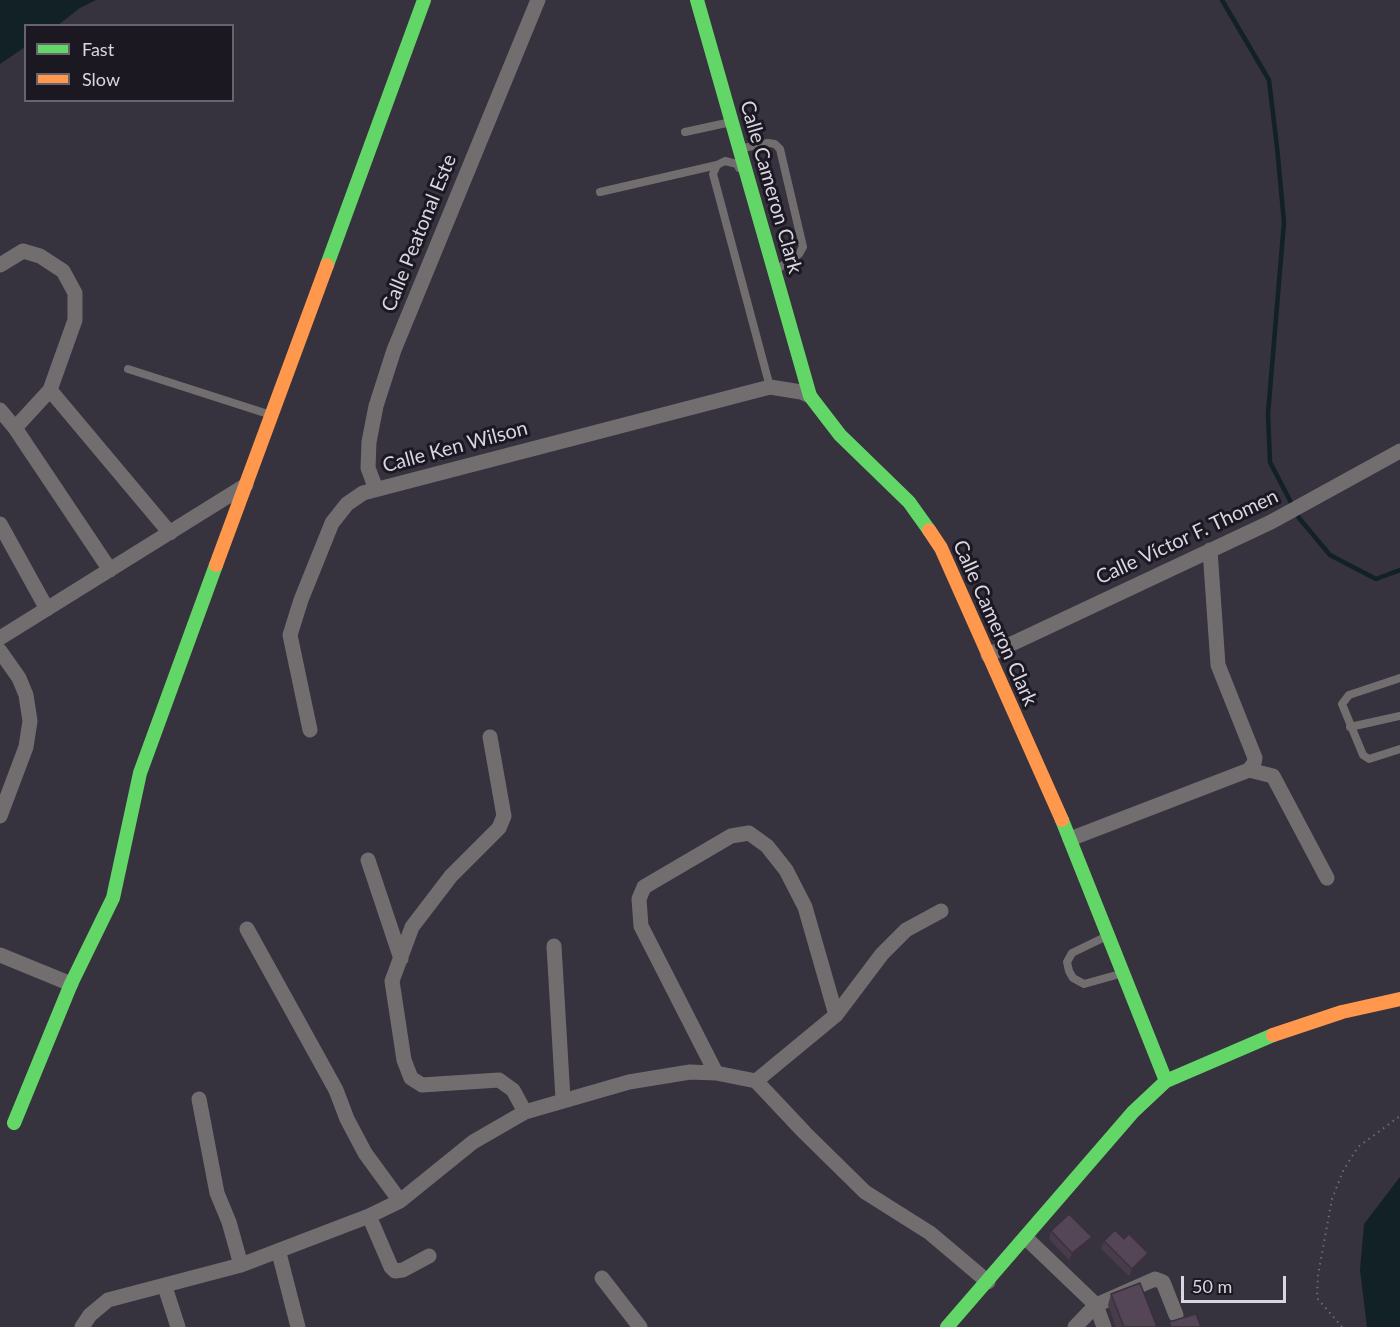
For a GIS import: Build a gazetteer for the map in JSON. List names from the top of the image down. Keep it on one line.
{"streets":{"street":["Calle Cameron Clark","Calle Peatonal Este","Calle Ken Wilson","Calle Víctor F. Thomen"]},"crossings":[["Calle Cameron Clark","Calle Ken Wilson"],["Calle Cameron Clark","Calle Víctor F. Thomen"],["Calle Peatonal Este","Calle Ken Wilson"]],"legend":["Fast","Slow"],"scale_bar":"50 m"}
